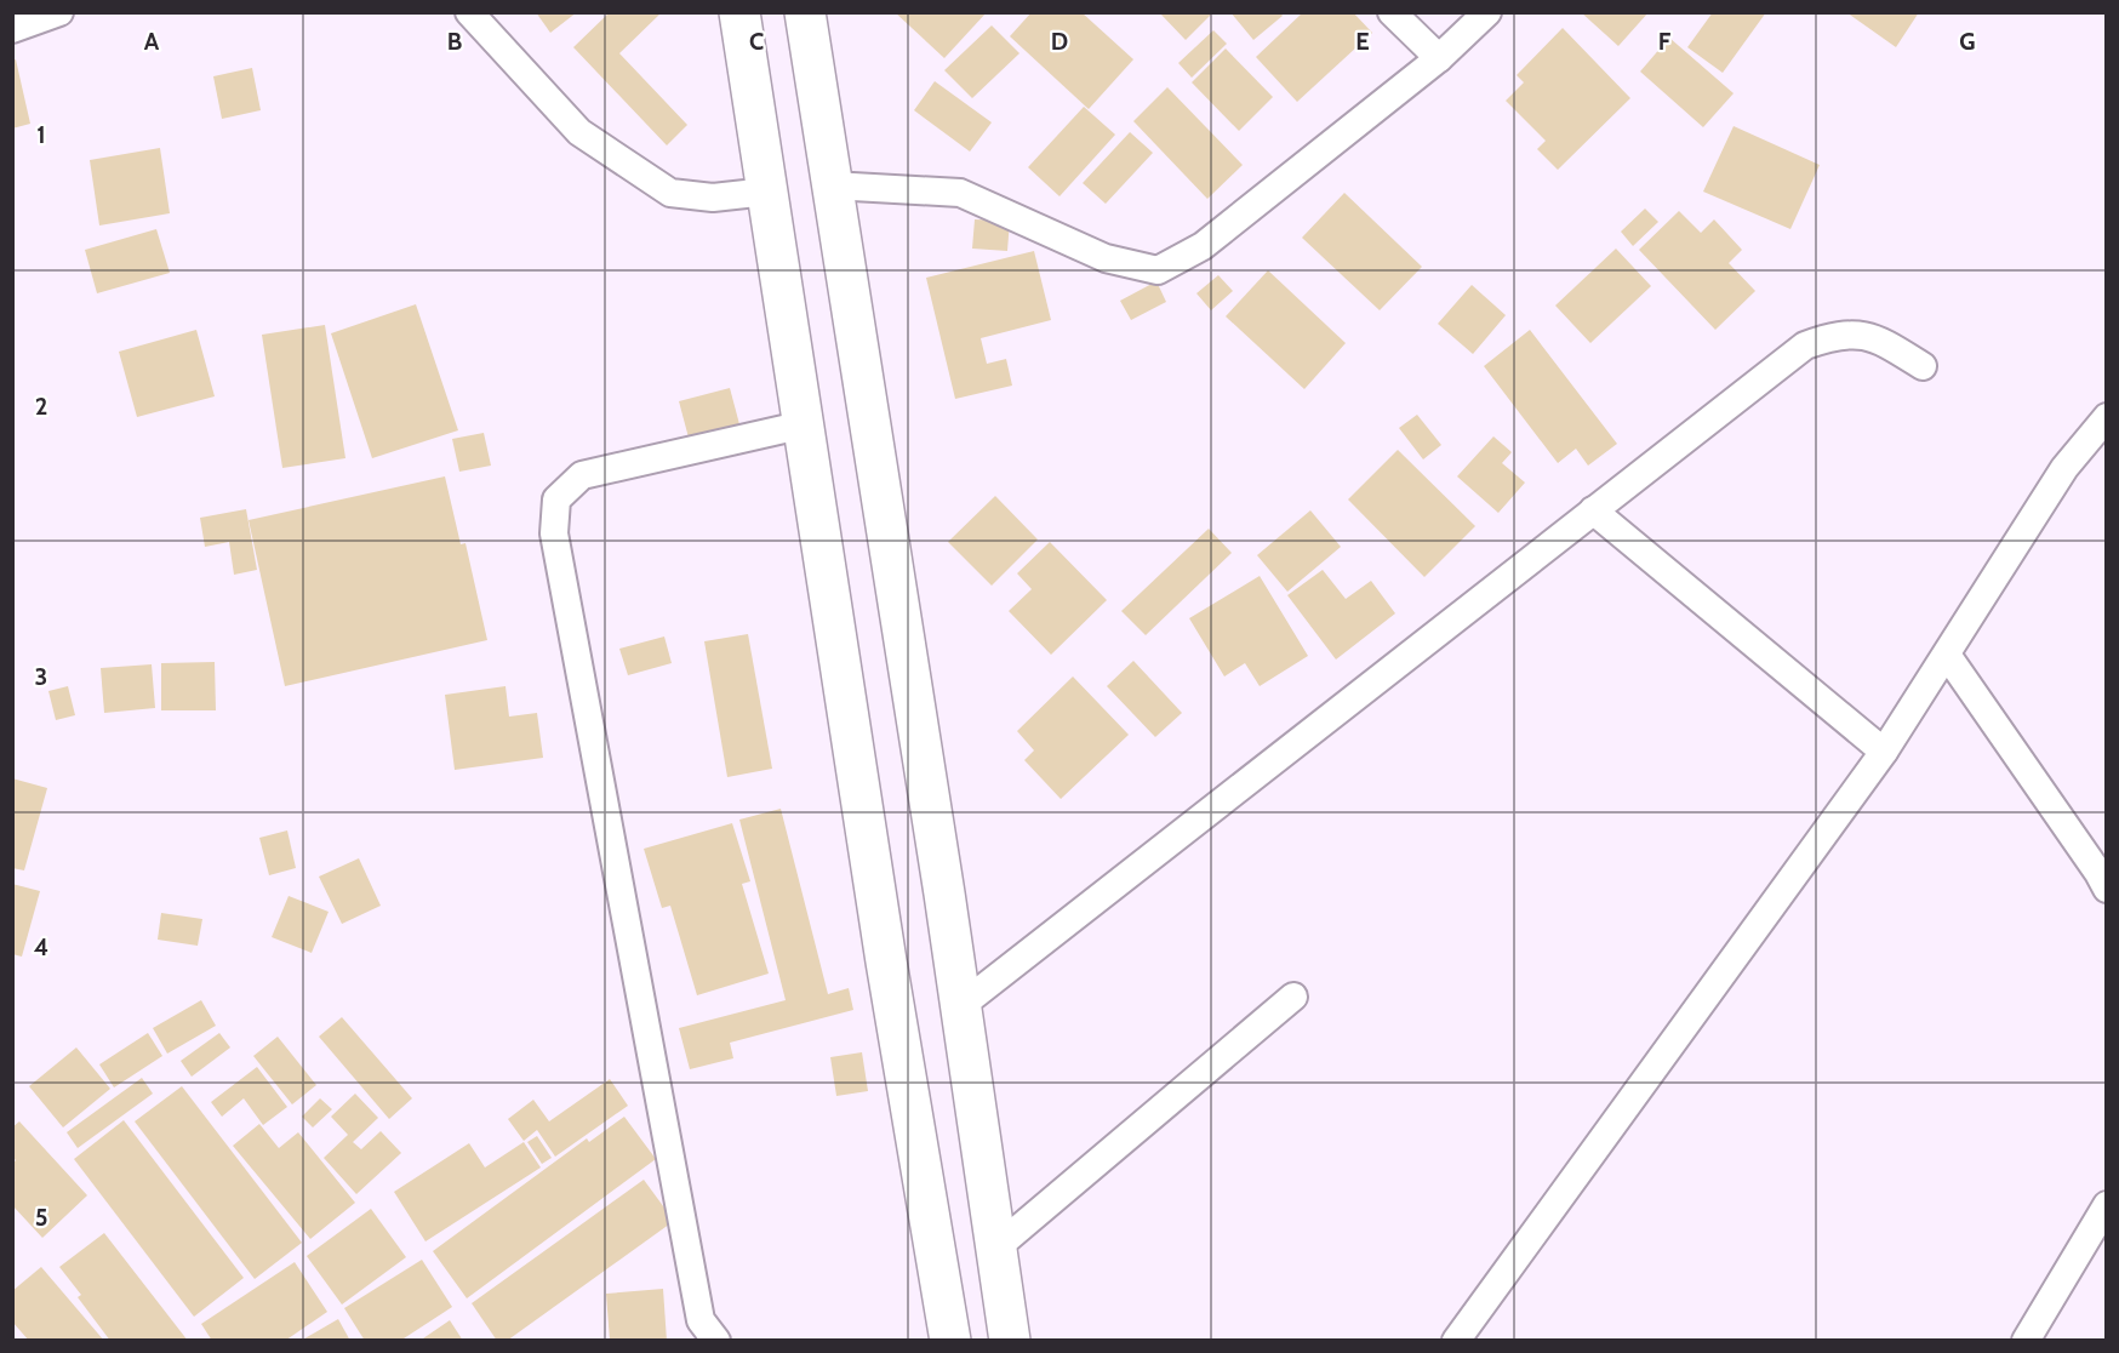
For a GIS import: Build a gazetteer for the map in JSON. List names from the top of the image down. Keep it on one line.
{"grid":{"columns":["A","B","C","D","E","F","G"],"rows":["1","2","3","4","5"]}}
